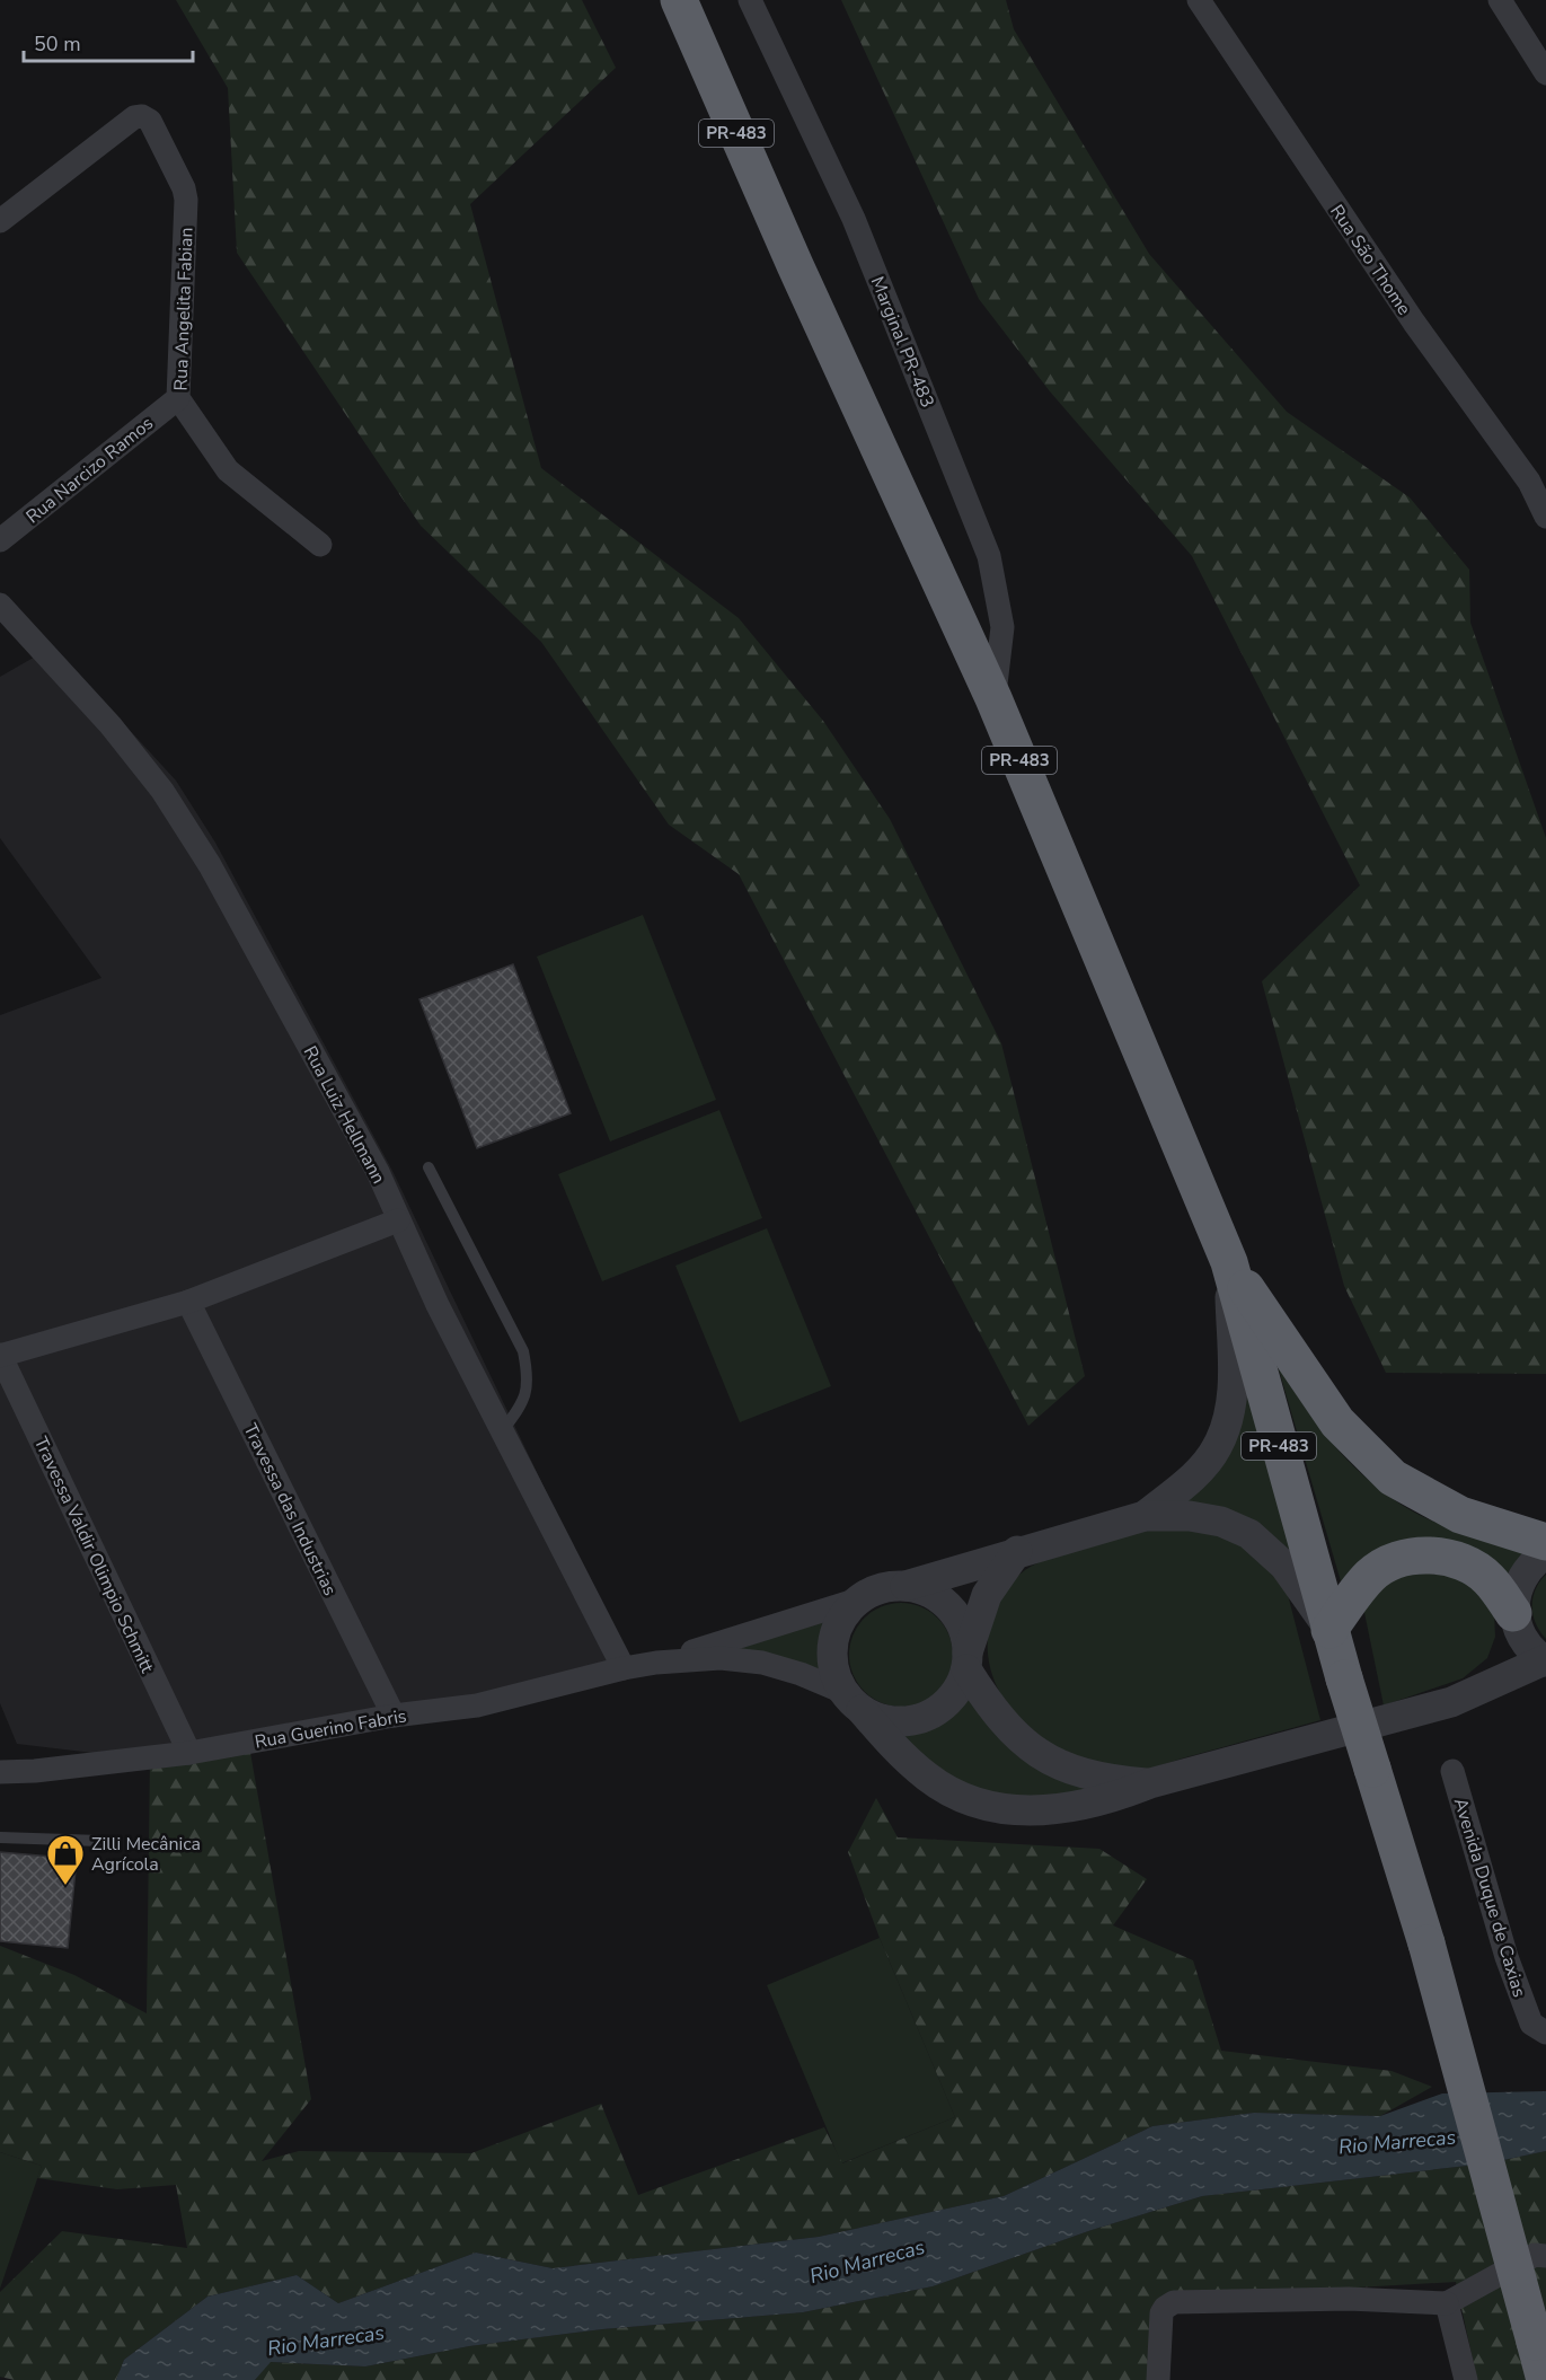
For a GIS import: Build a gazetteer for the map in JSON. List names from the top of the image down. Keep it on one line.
{"streets":{"highway":["PR-483"],"street":["Rua São Thome","Rua Angelita Fabian","Marginal PR-483","Rua Narcizo Ramos","Rua Luiz Hellmann","Travessa das Industrias","Travessa Valdir Olimpio Schmitt","Rua Guerino Fabris","Avenida Duque de Caxias"]},"crossings":[["PR-483","Marginal PR-483"],["Rua Angelita Fabian","Rua Narcizo Ramos"],["Rua Luiz Hellmann","Rua Guerino Fabris"],["Travessa das Industrias","Rua Guerino Fabris"],["Travessa Valdir Olimpio Schmitt","Rua Guerino Fabris"]],"water":["Rio Marrecas"],"places":{"shop":["Zilli Mecânica Agrícola"]},"scale_bar":"50 m"}
